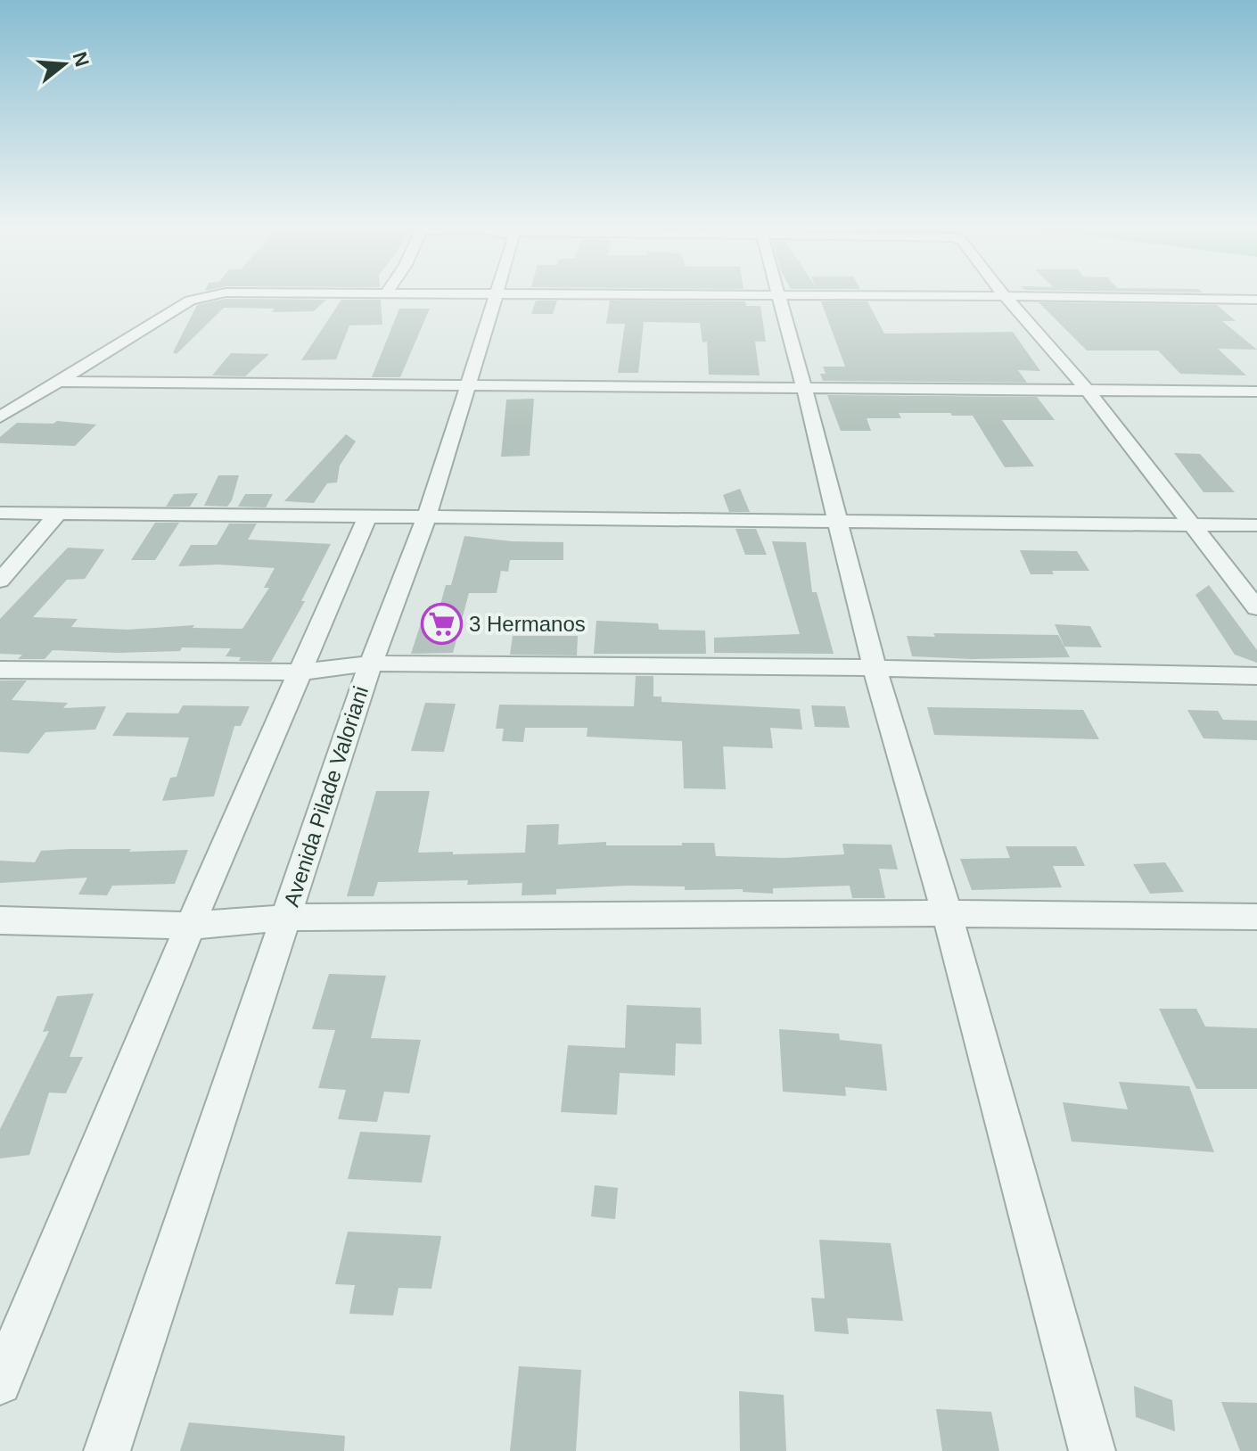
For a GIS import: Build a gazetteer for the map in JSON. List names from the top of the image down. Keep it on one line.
{"streets":{"street":["Avenida Pilade Valoriani"]},"places":{"supermarket":["3 Hermanos"]},"north":"right"}
